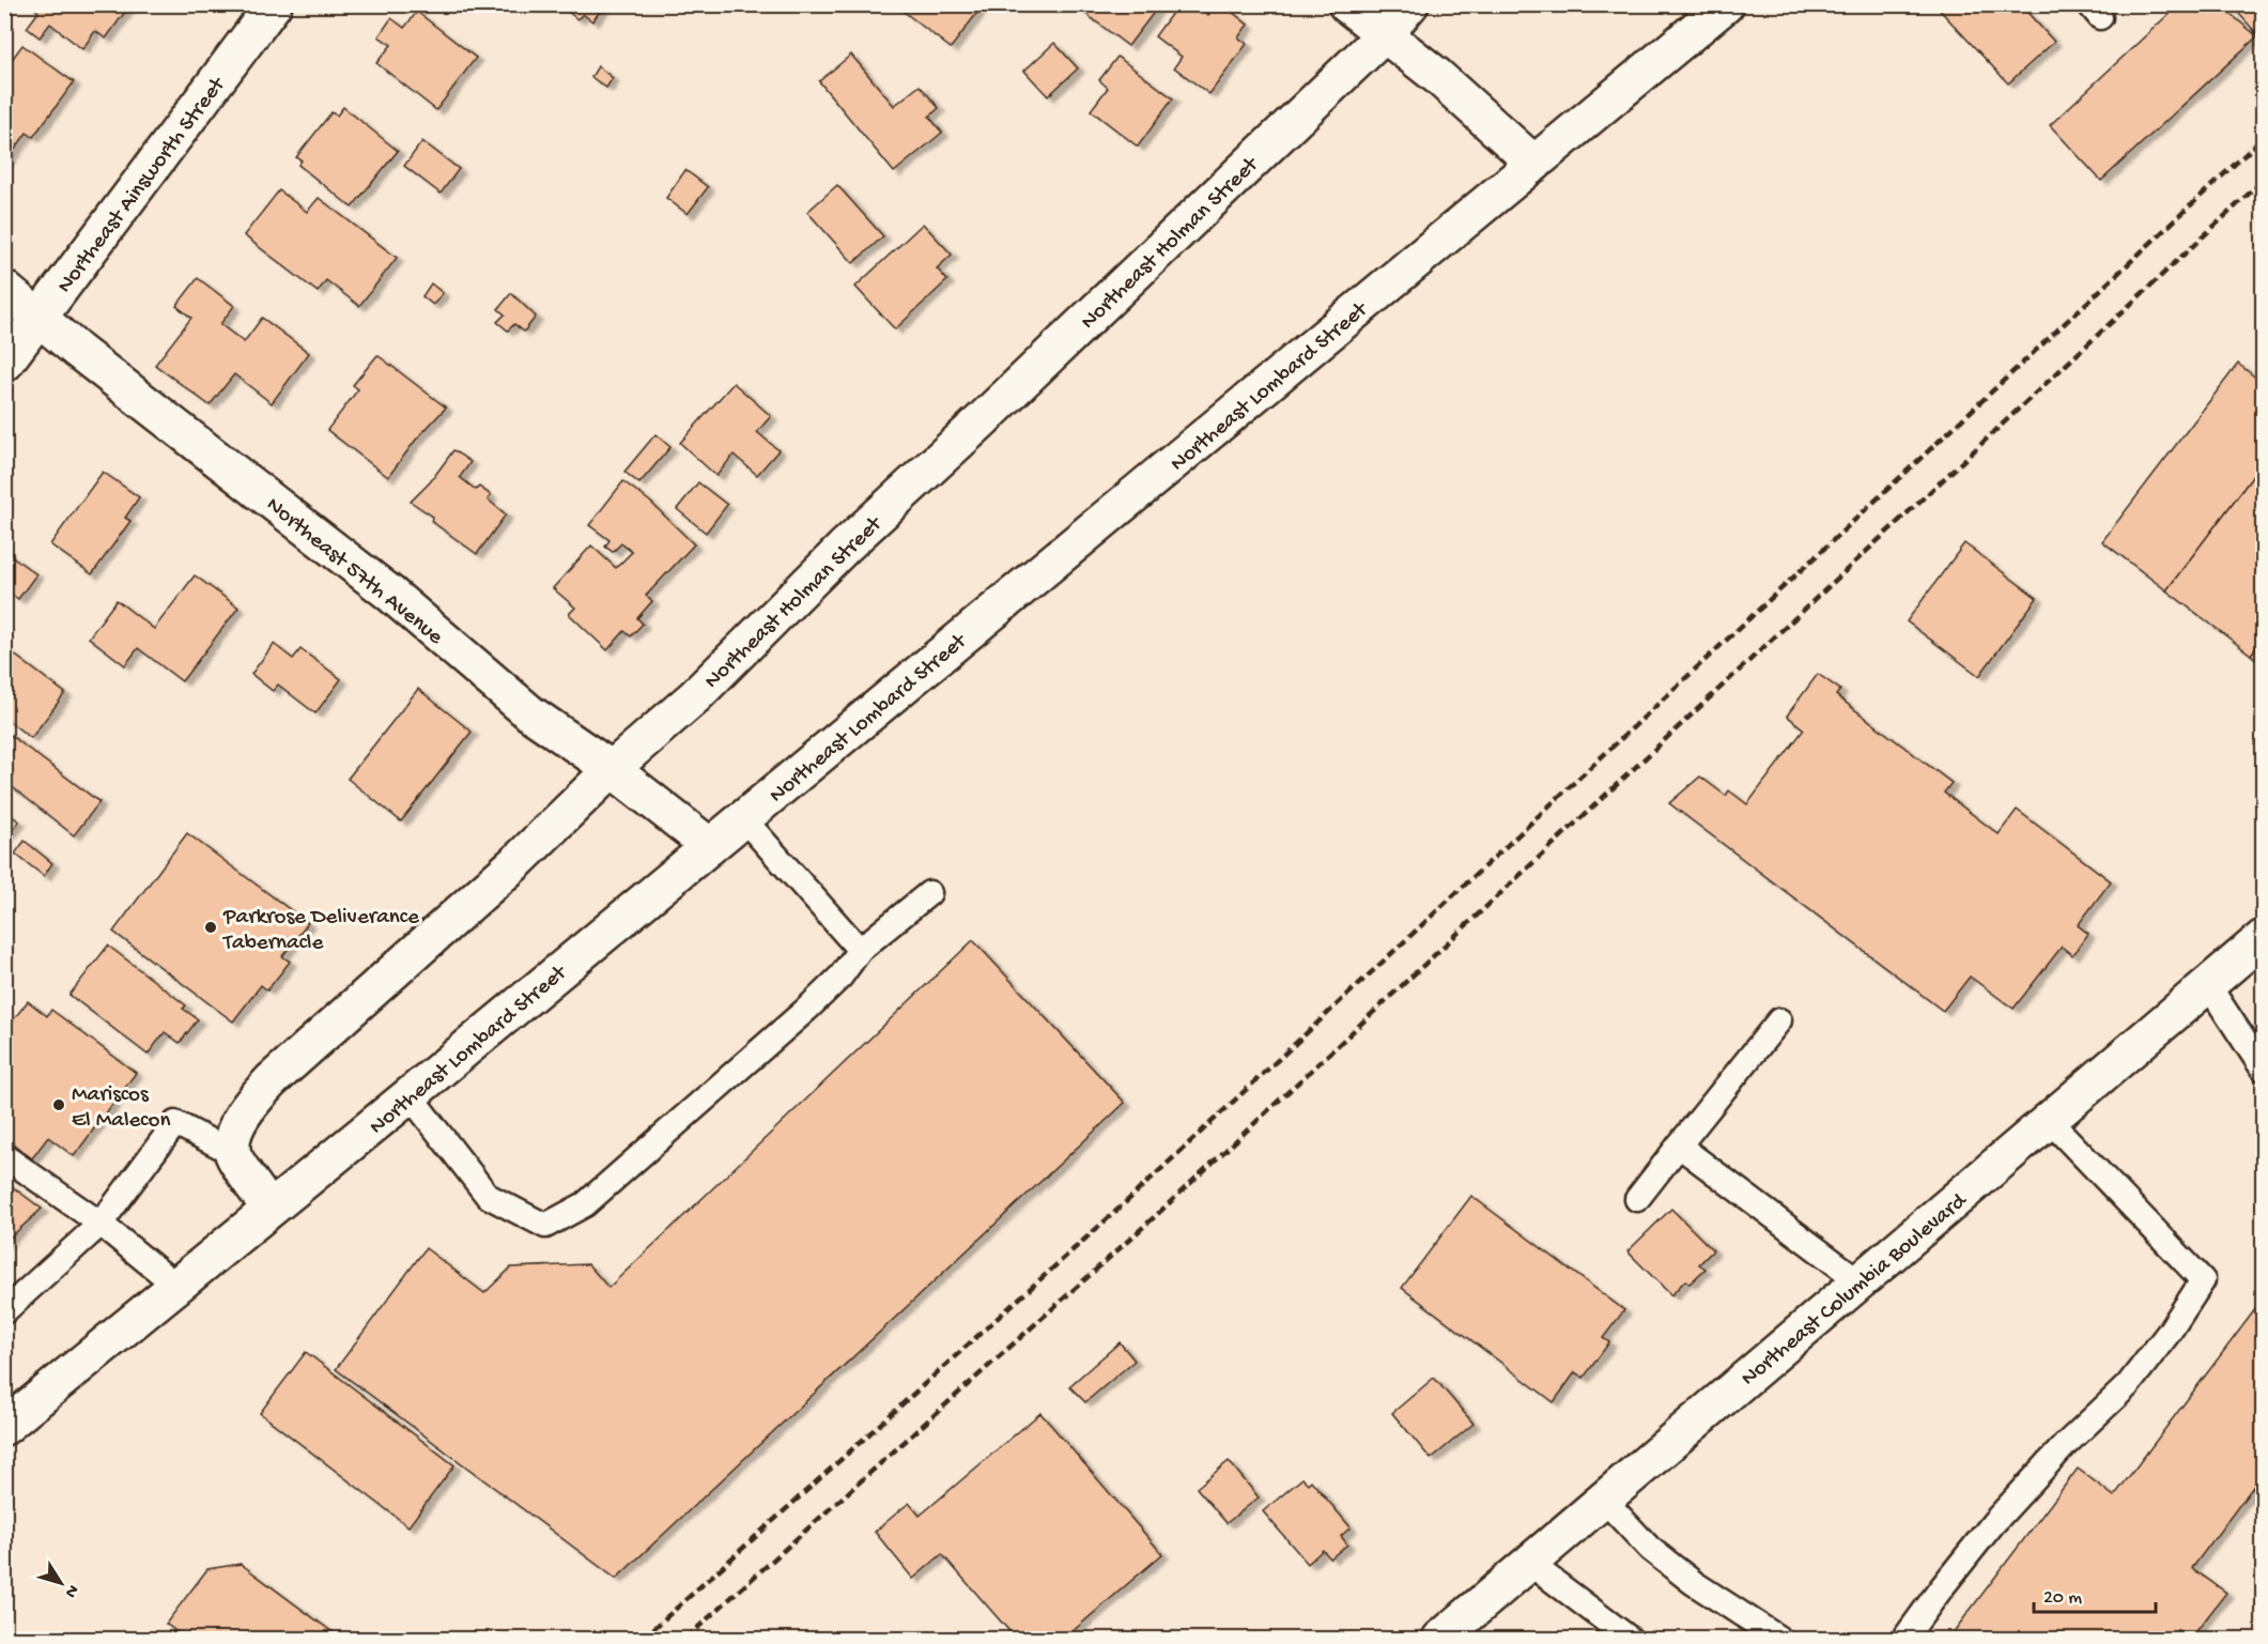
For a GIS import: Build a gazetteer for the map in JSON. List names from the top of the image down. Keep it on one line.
{"streets":{"street":["Northeast Ainsworth Street","Northeast Holman Street","Northeast Lombard Street","Northeast 57th Avenue","Northeast Columbia Boulevard"]},"crossings":[["Northeast Ainsworth Street","Northeast 57th Avenue"],["Northeast Holman Street","Northeast 57th Avenue"],["Northeast Lombard Street","Northeast 57th Avenue"]],"places":["Parkrose Deliverance Tabernacle","Mariscos El Malecon"],"scale_bar":"20 m","north":"bottom right"}
